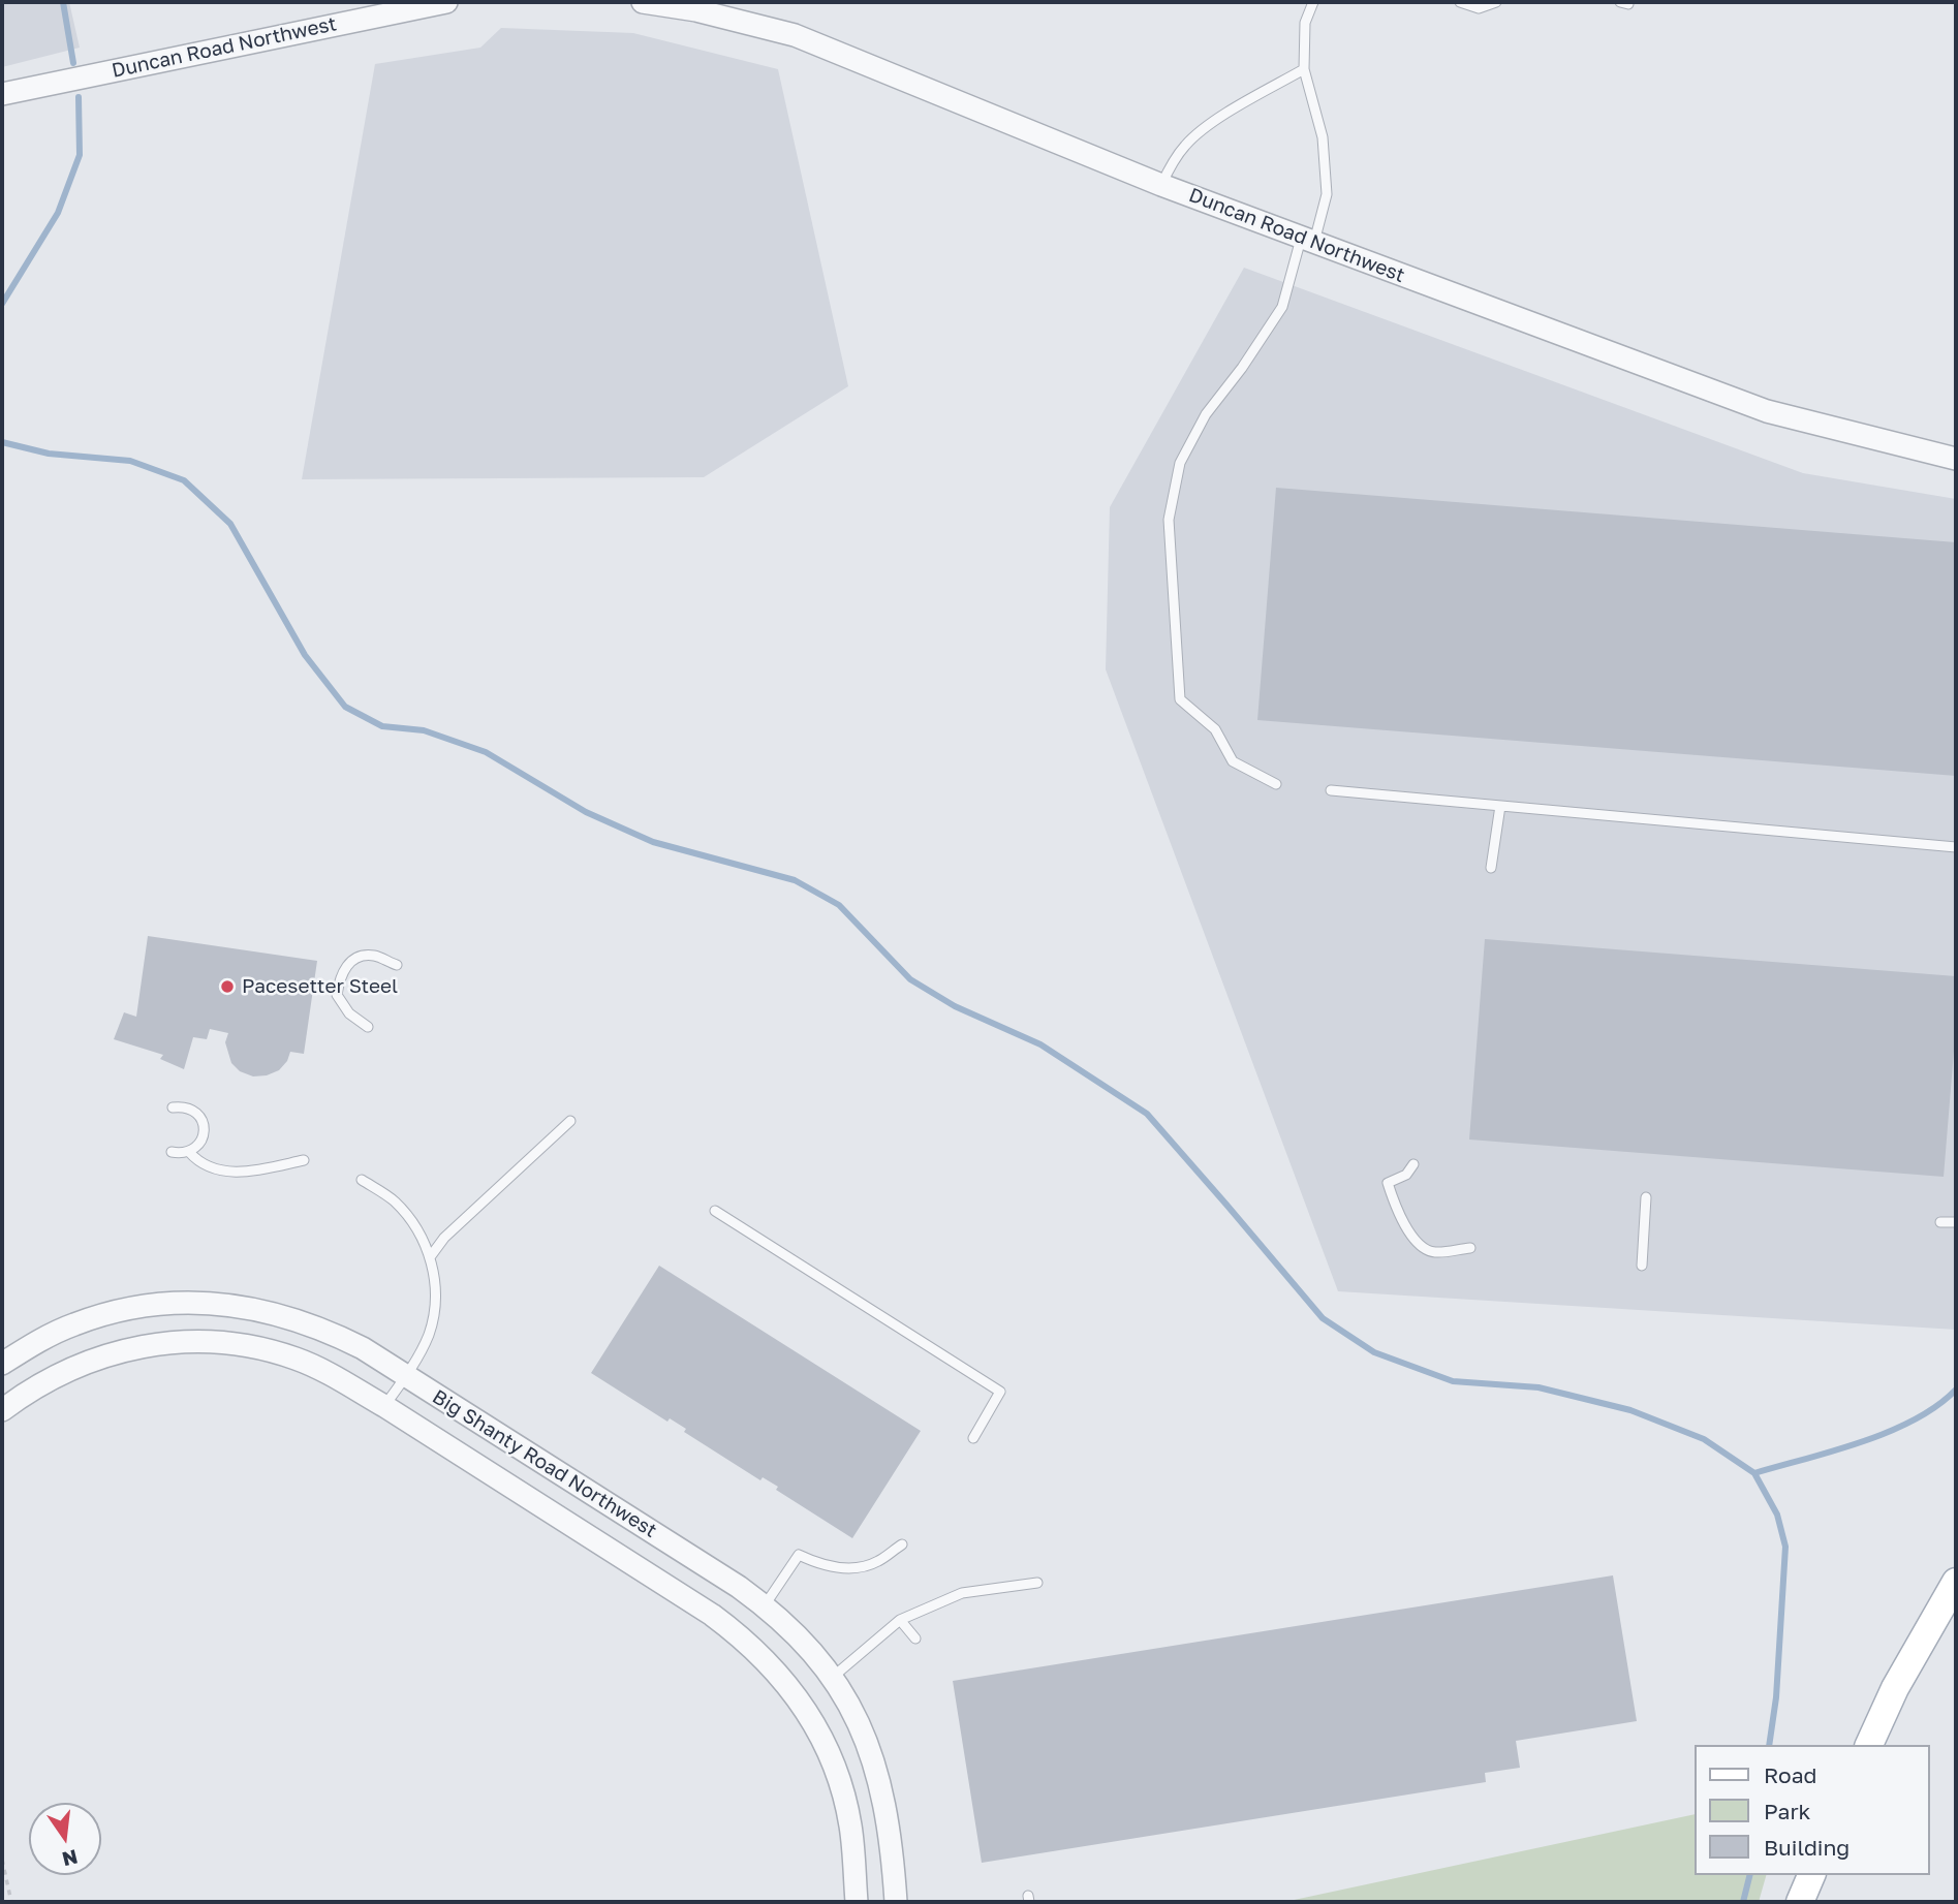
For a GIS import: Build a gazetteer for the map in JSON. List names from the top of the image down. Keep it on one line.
{"streets":{"street":["Duncan Road Northwest","Big Shanty Road Northwest"]},"places":["Pacesetter Steel"],"legend":["Road","Park","Building"],"north":"bottom"}
